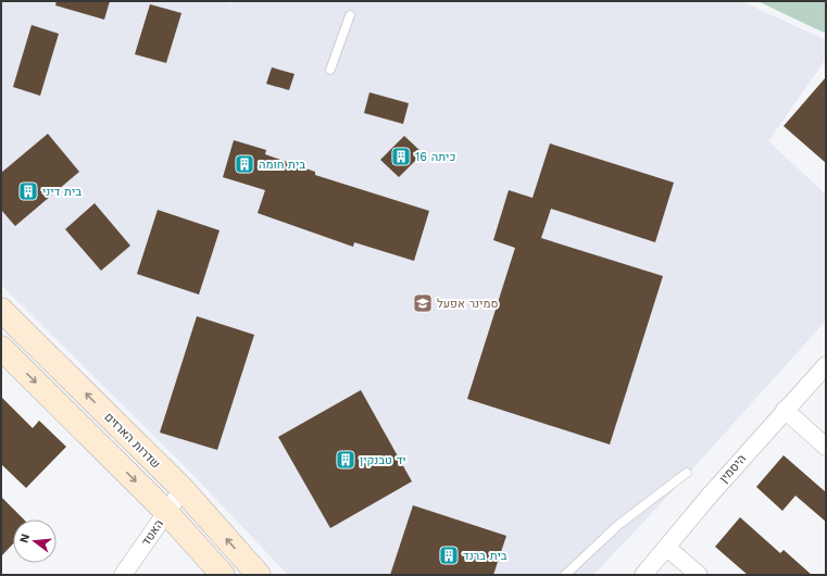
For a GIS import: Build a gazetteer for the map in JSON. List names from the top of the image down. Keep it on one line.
{"streets":{"street":["שדרות הארזים","היסמין","האטד"]},"crossings":[["שדרות הארזים","האטד"]],"places":{"building":["כיתה 16","בית חומה","בית דיני","יד טבנקין","בית ברנד"],"school or university":["סמינר אפעל"]},"north":"left"}
